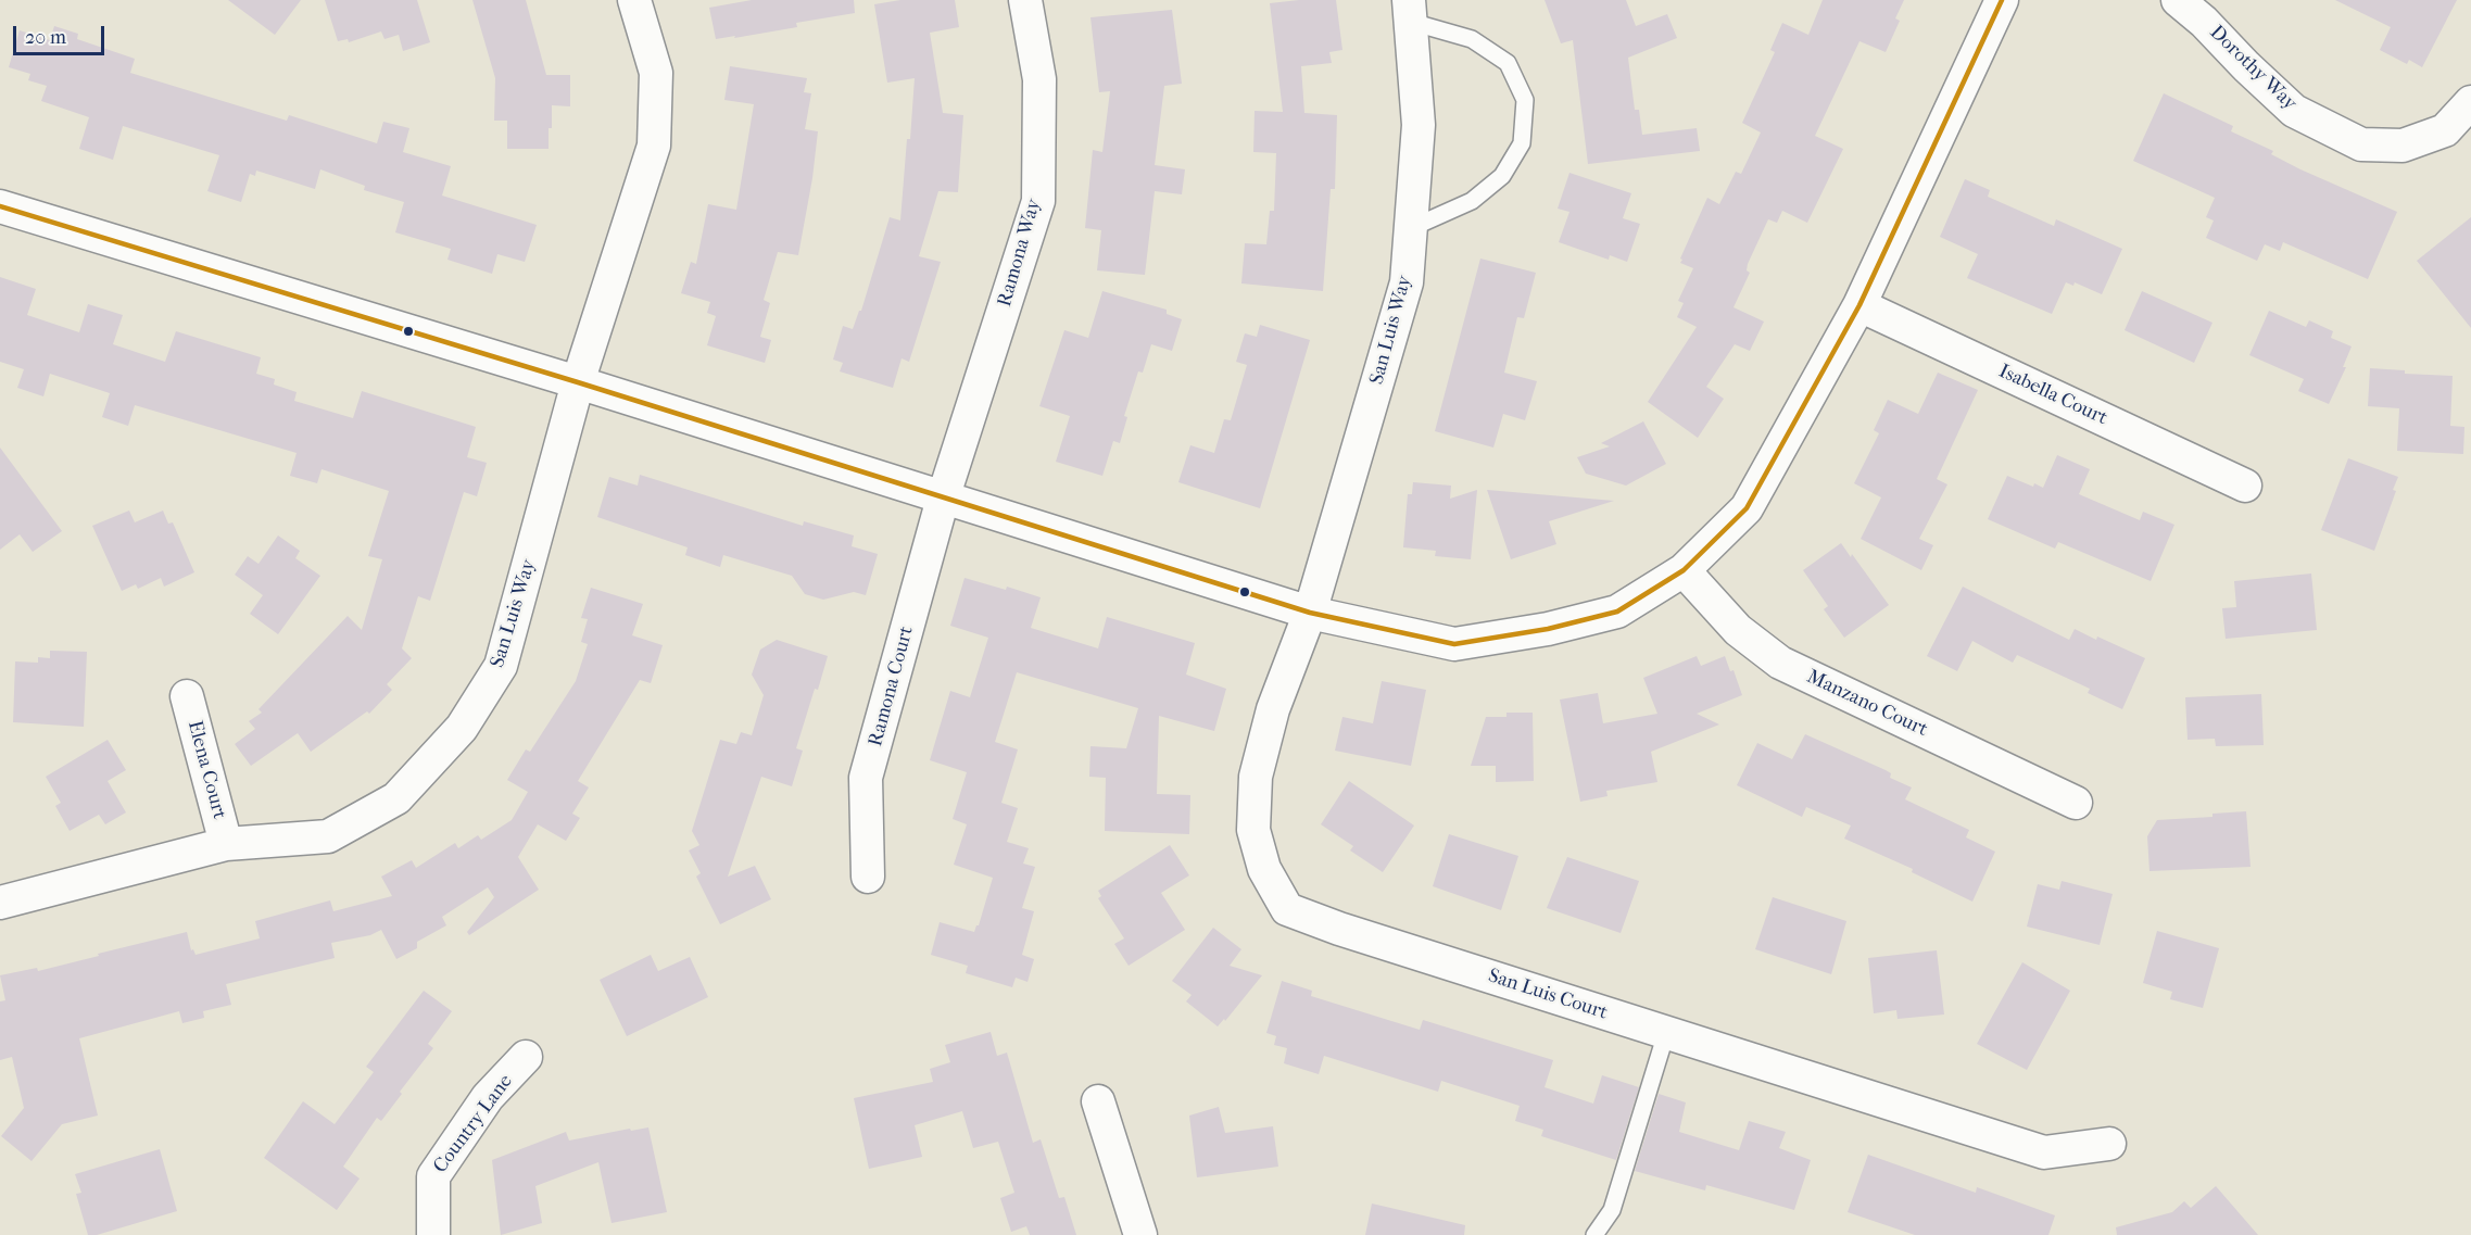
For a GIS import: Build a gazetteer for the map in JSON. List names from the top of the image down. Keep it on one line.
{"streets":{"street":["Dorothy Way","Ramona Way","San Luis Way","Isabella Court","Ramona Court","Manzano Court","Elena Court","San Luis Court","Country Lane"]},"crossings":[["Ramona Way","Ramona Court"],["San Luis Way","Elena Court"],["San Luis Way","San Luis Court"]],"scale_bar":"20 m"}
